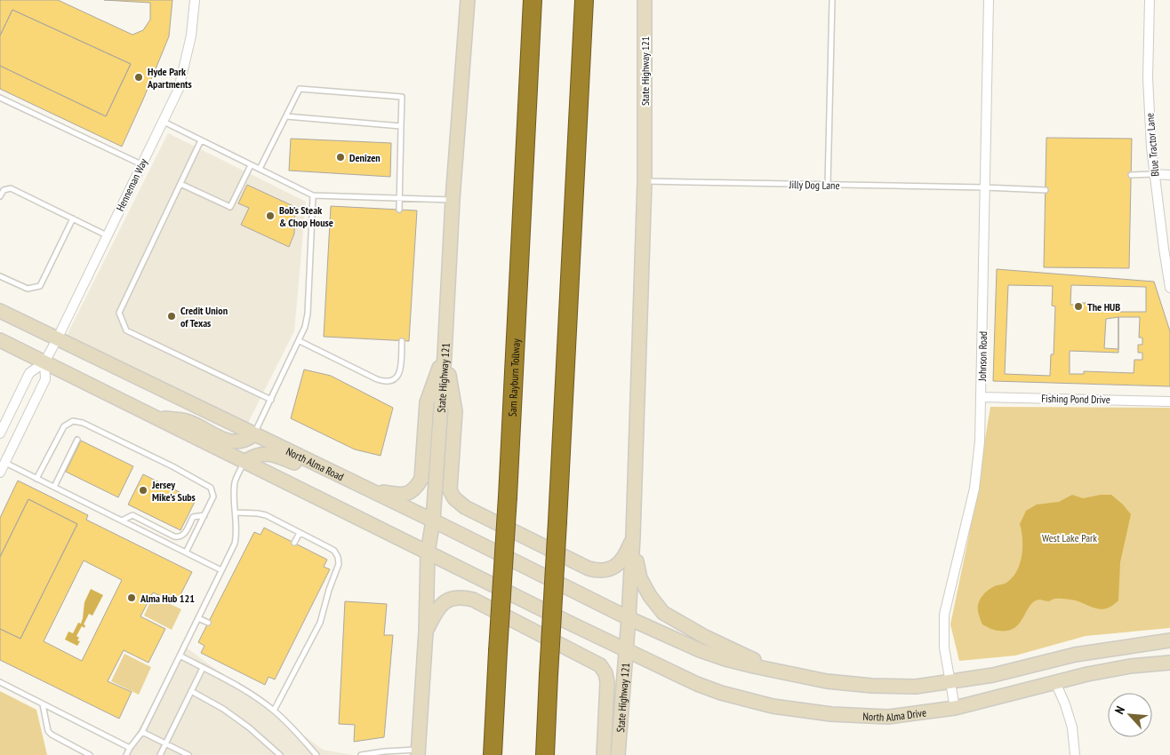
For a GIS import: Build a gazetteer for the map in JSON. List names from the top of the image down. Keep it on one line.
{"streets":{"highway":["Sam Rayburn Tollway"],"main road":["State Highway 121","North Alma Road","North Alma Drive"],"street":["Blue Tractor Lane","Henneman Way","Johnson Road","Fishing Pond Drive"],"lane":["Jilly Dog Lane"]},"crossings":[["State Highway 121","Jilly Dog Lane"],["State Highway 121","North Alma Road"],["State Highway 121","North Alma Drive"],["Henneman Way","North Alma Road"],["Jilly Dog Lane","Johnson Road"],["Johnson Road","Fishing Pond Drive"],["Johnson Road","North Alma Drive"]],"parks":["West Lake Park"],"places":["Hyde Park Apartments","Denizen","Bob's Steak & Chop House","The HUB","Credit Union of Texas","Jersey Mike's Subs","Alma Hub 121"],"north":"top left"}
